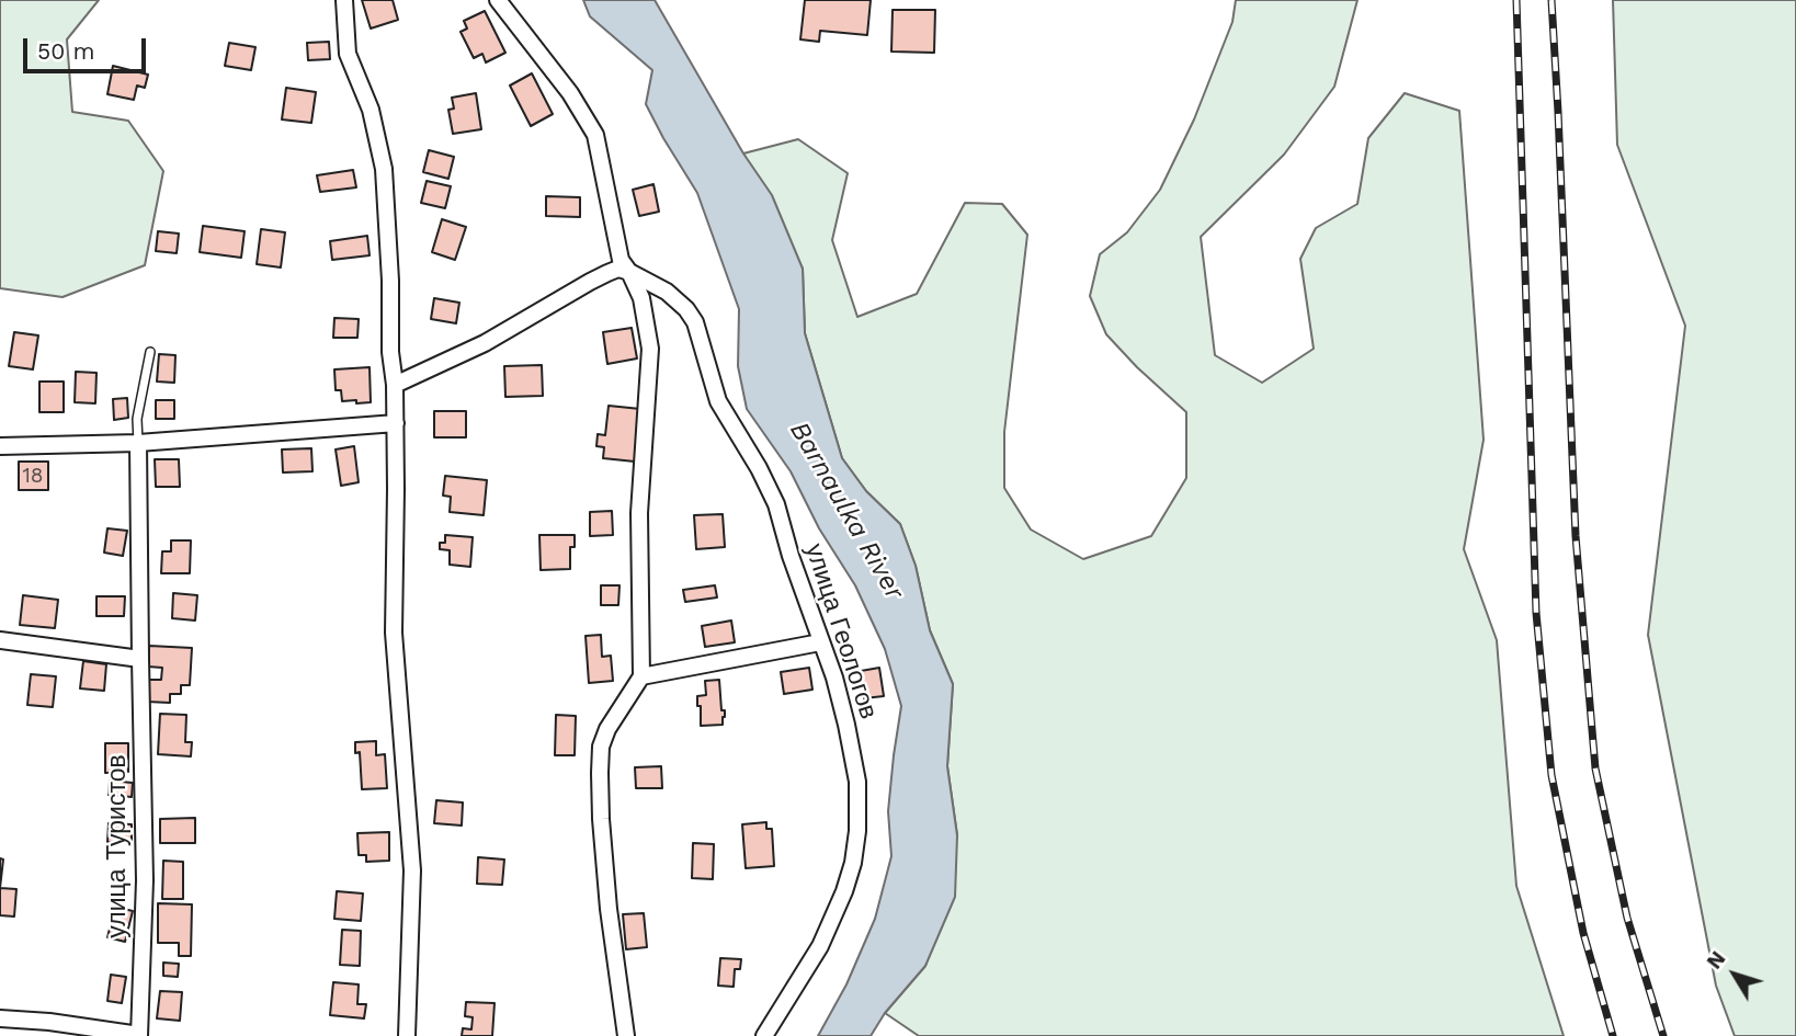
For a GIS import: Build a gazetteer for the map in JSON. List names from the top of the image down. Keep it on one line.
{"streets":{"street":["улица Геологов","улица Туристов"]},"water":["Barnaulka River"],"house_numbers":["18"],"scale_bar":"50 m","north":"top left"}
